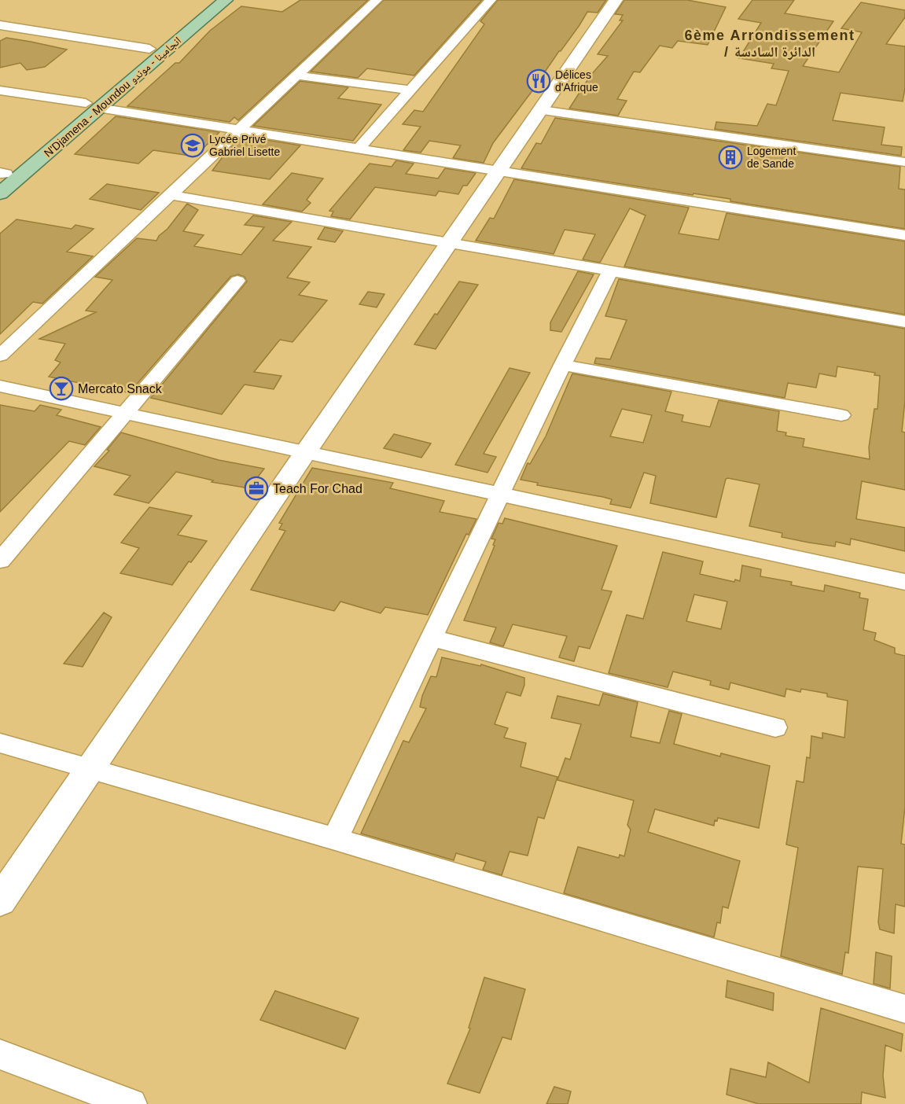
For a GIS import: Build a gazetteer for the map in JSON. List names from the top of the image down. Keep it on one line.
{"streets":{"main road":["N'Djamena - Moundou انجامينا - موندو"]},"districts":["6ème Arrondissement / الدائرة السادسة"],"places":{"restaurant":["Délices d'Afrique"],"school or university":["Lycée Privé Gabriel Lisette"],"building":["Logement de Sande"],"bar":["Mercato Snack"],"office":["Teach For Chad"]}}
